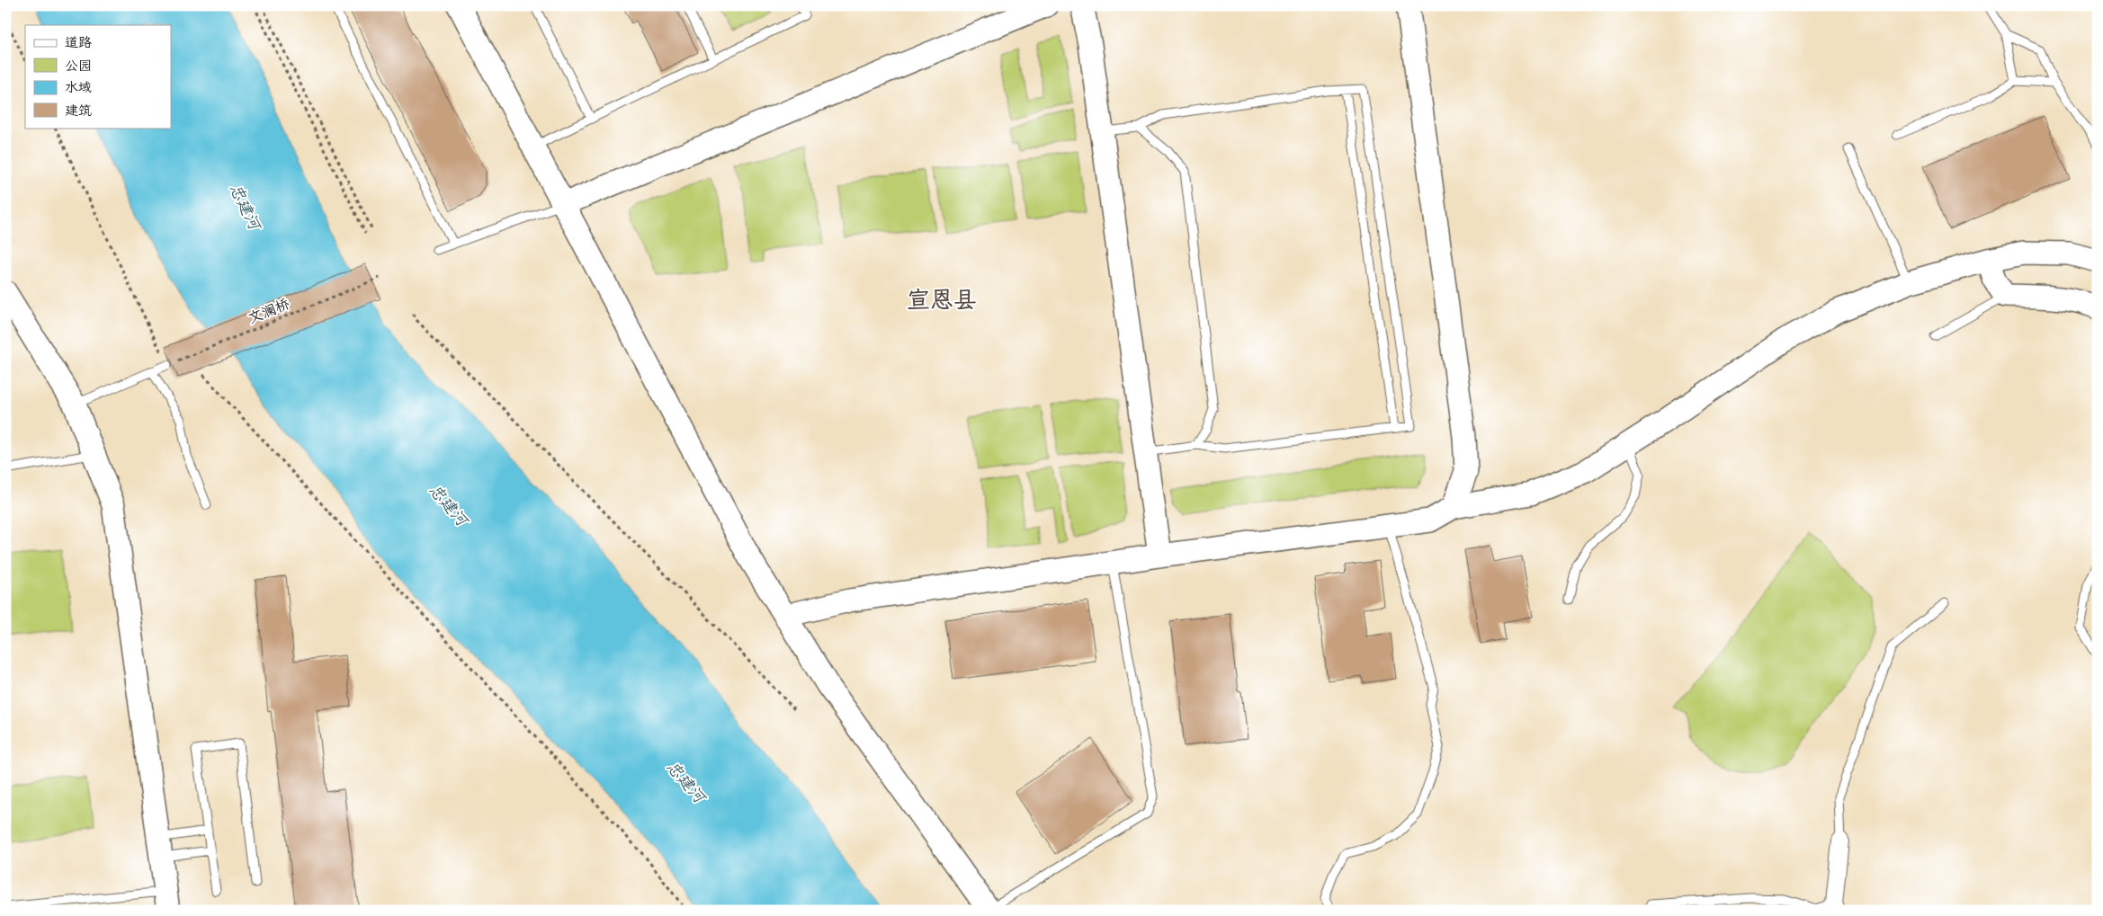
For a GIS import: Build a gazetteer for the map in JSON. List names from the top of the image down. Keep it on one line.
{"streets":{"path":["文澜桥"]},"districts":["宣恩县"],"water":["忠建河"],"legend":["道路","公园","水域","建筑"]}
